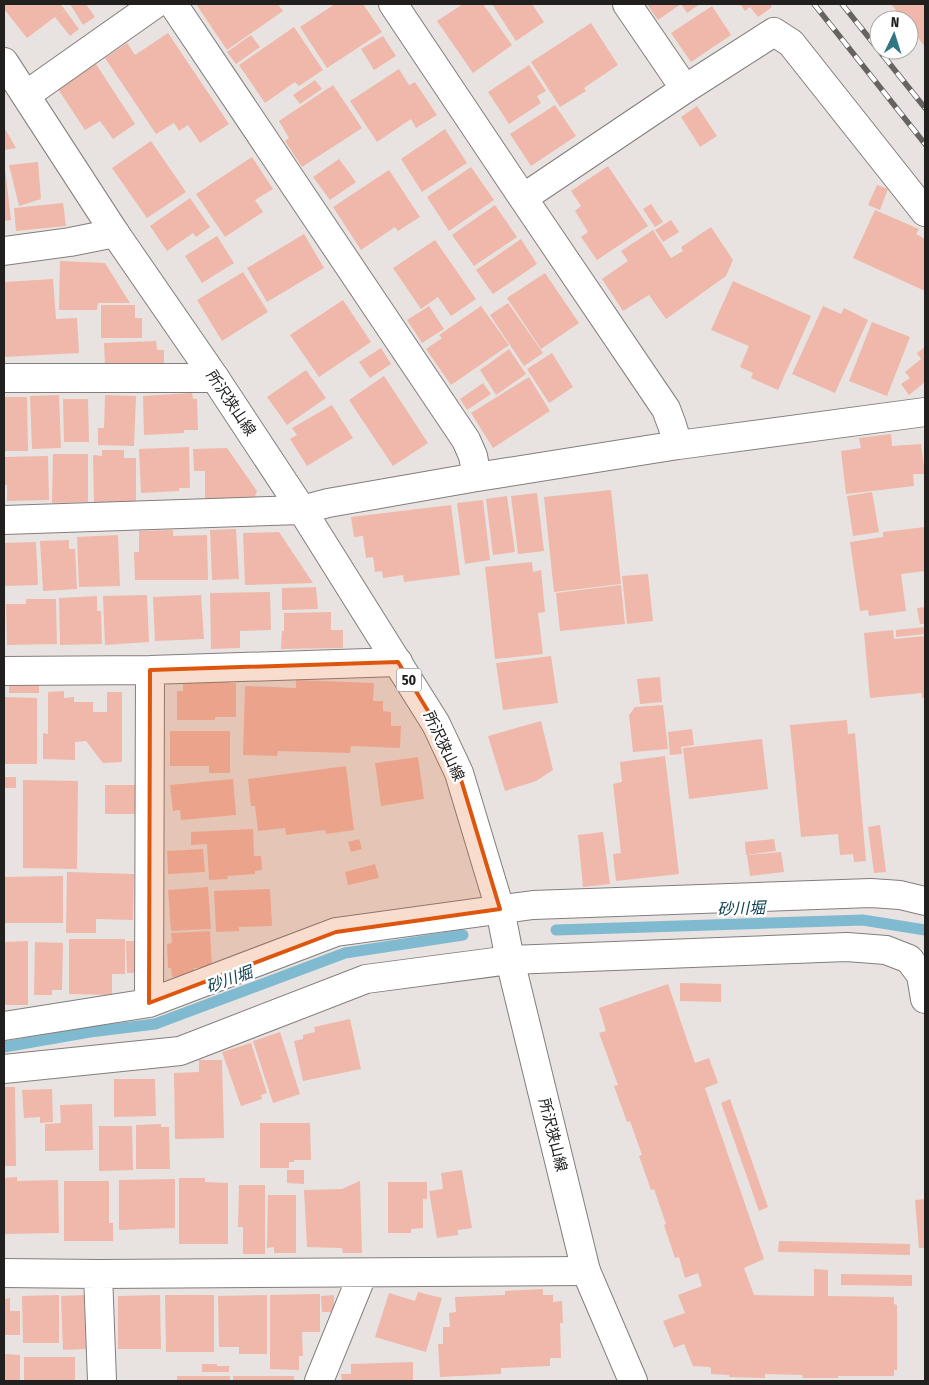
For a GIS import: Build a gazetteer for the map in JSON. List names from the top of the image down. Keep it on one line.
{"streets":{"street":["所沢狭山線","50"]},"water":["砂川堀"],"north":"top"}
